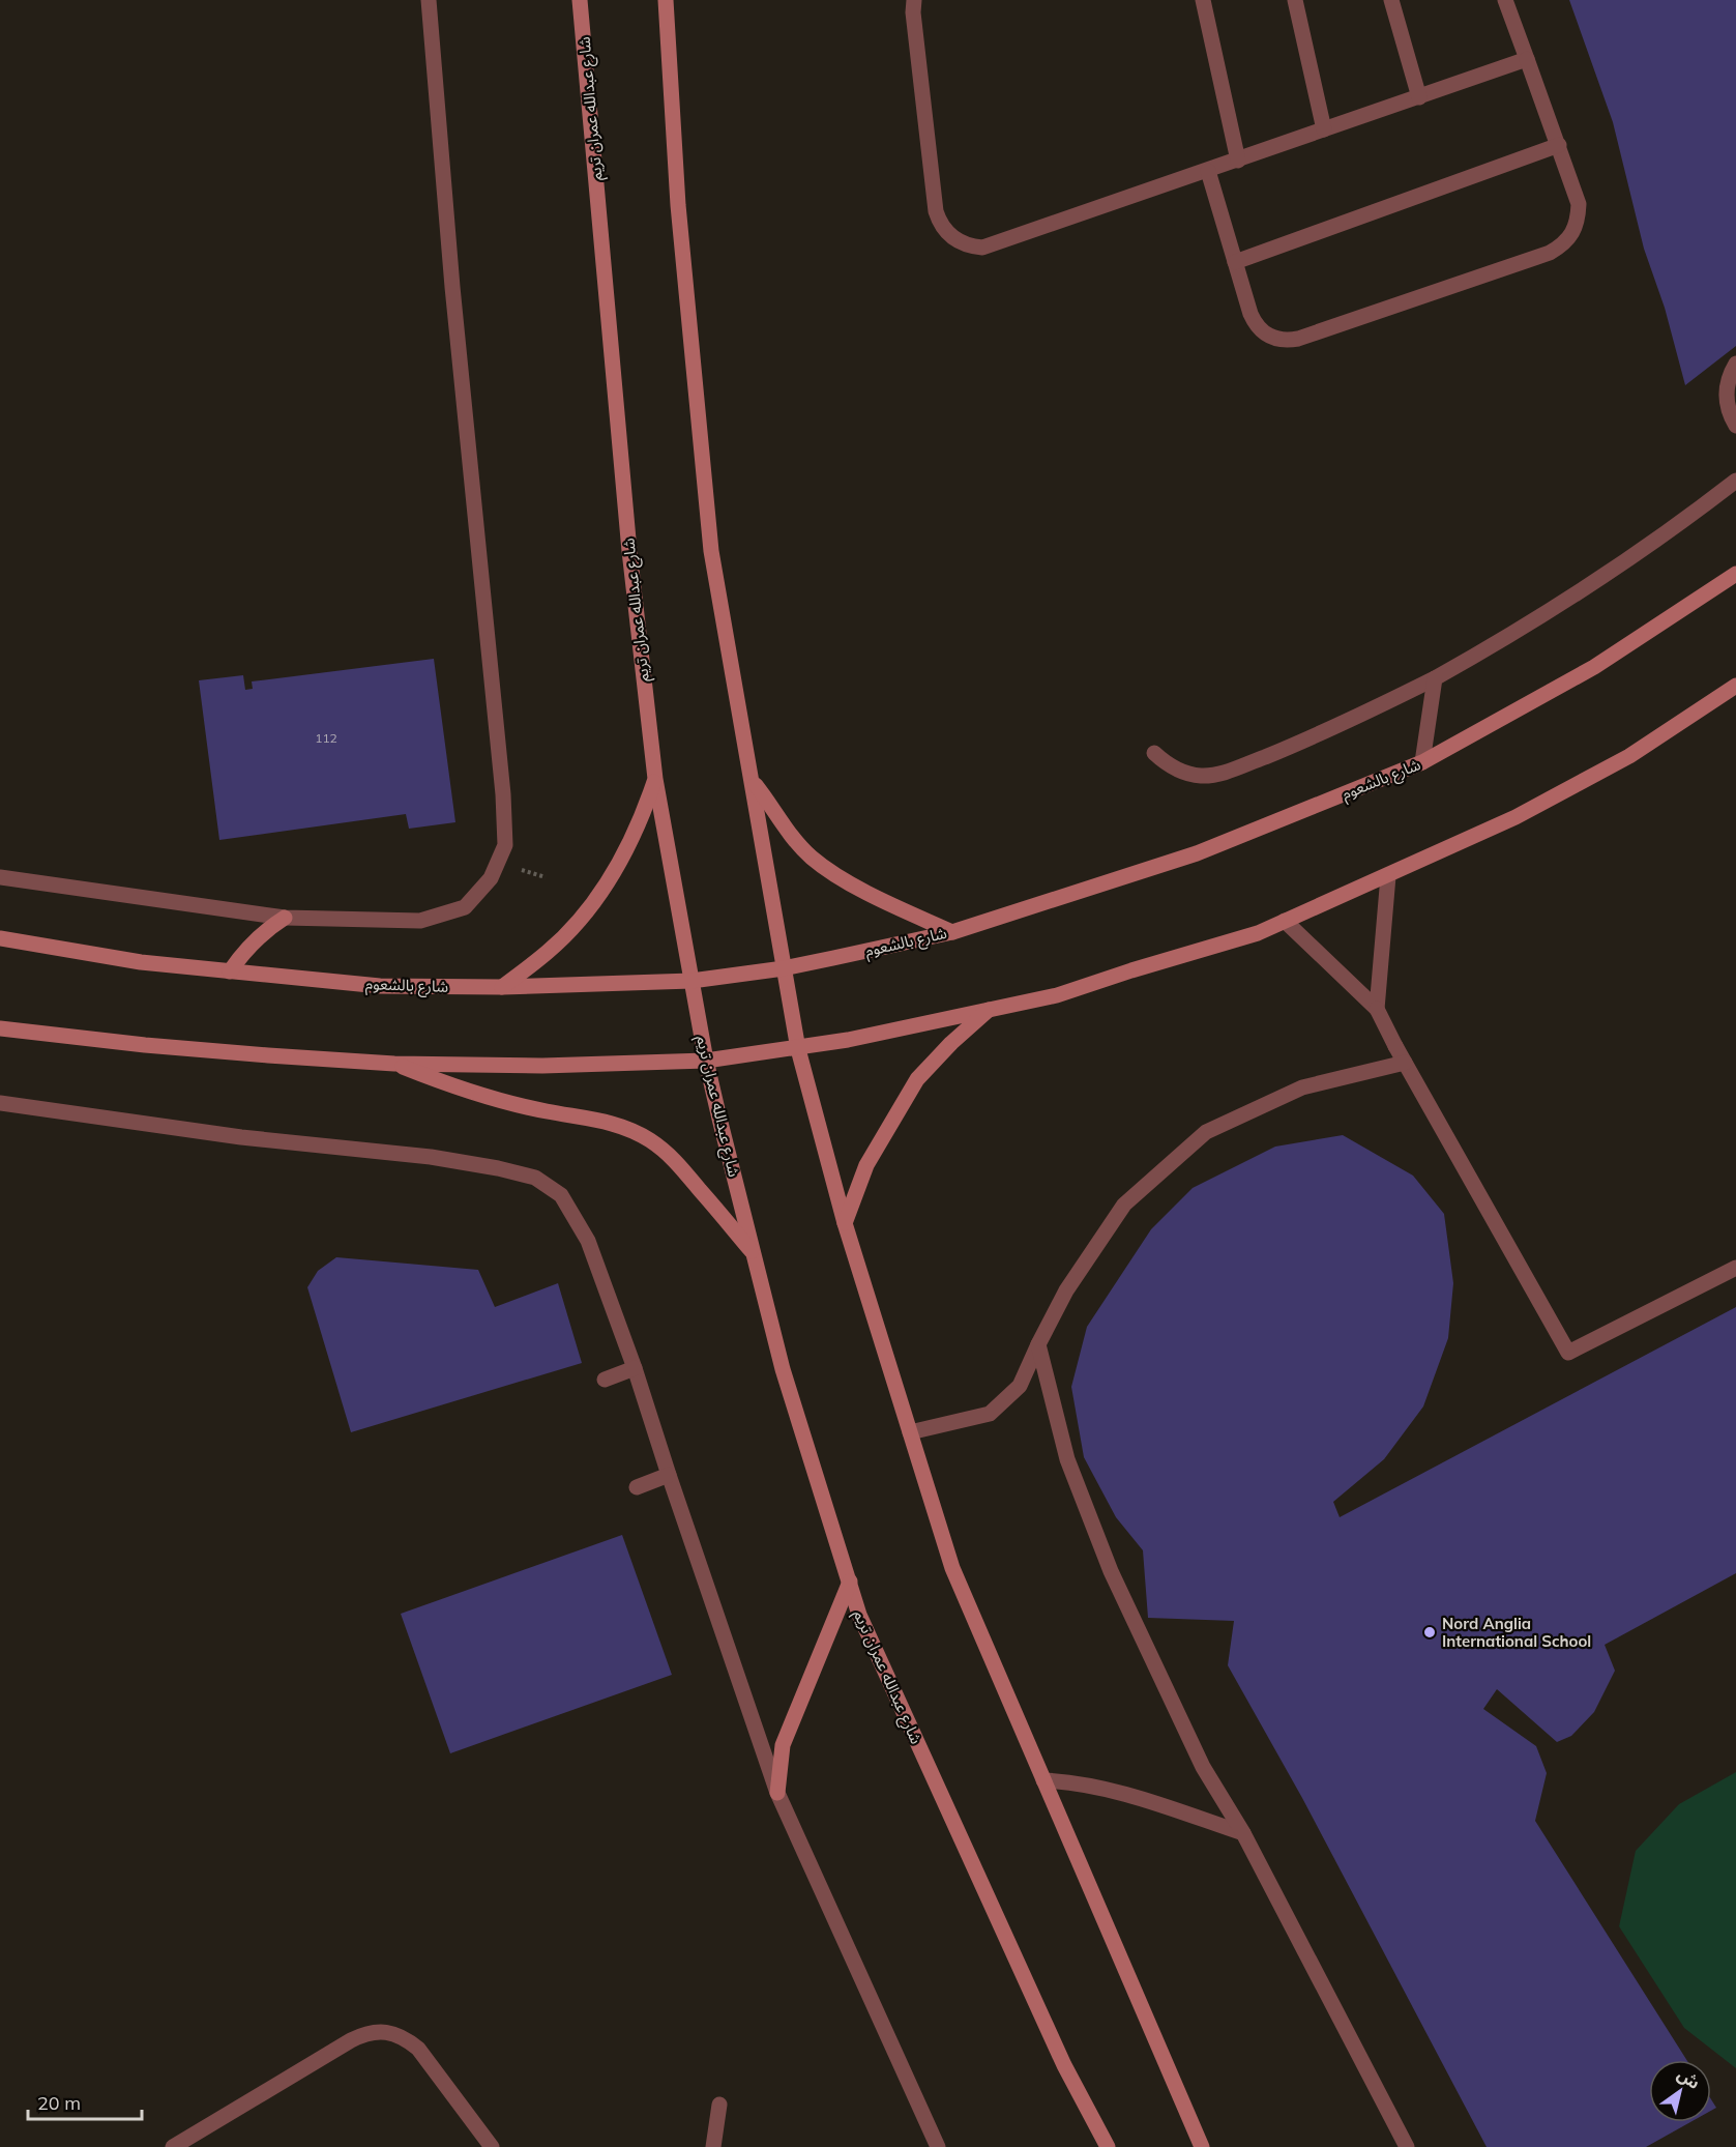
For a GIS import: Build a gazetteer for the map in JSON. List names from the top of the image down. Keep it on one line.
{"streets":{"street":["شارع عبدالله عمران تريم","شارع بالشعوم"]},"crossings":[["شارع عبدالله عمران تريم","شارع بالشعوم"]],"places":["Nord Anglia International School"],"house_numbers":["112"],"scale_bar":"20 m","north":"top right"}
